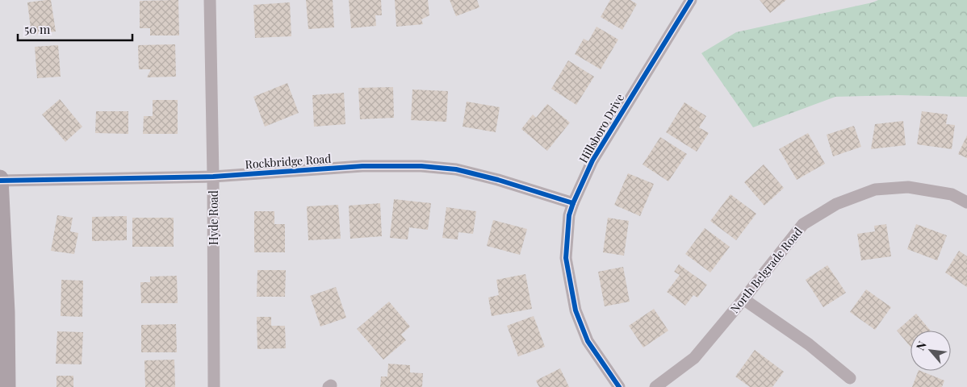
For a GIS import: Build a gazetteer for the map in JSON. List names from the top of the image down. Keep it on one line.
{"streets":{"street":["Hillsboro Drive","Rockbridge Road","Hyde Road","North Belgrade Road"]},"crossings":[["Hillsboro Drive","Rockbridge Road"],["Rockbridge Road","Hyde Road"]],"scale_bar":"50 m","north":"top left"}
